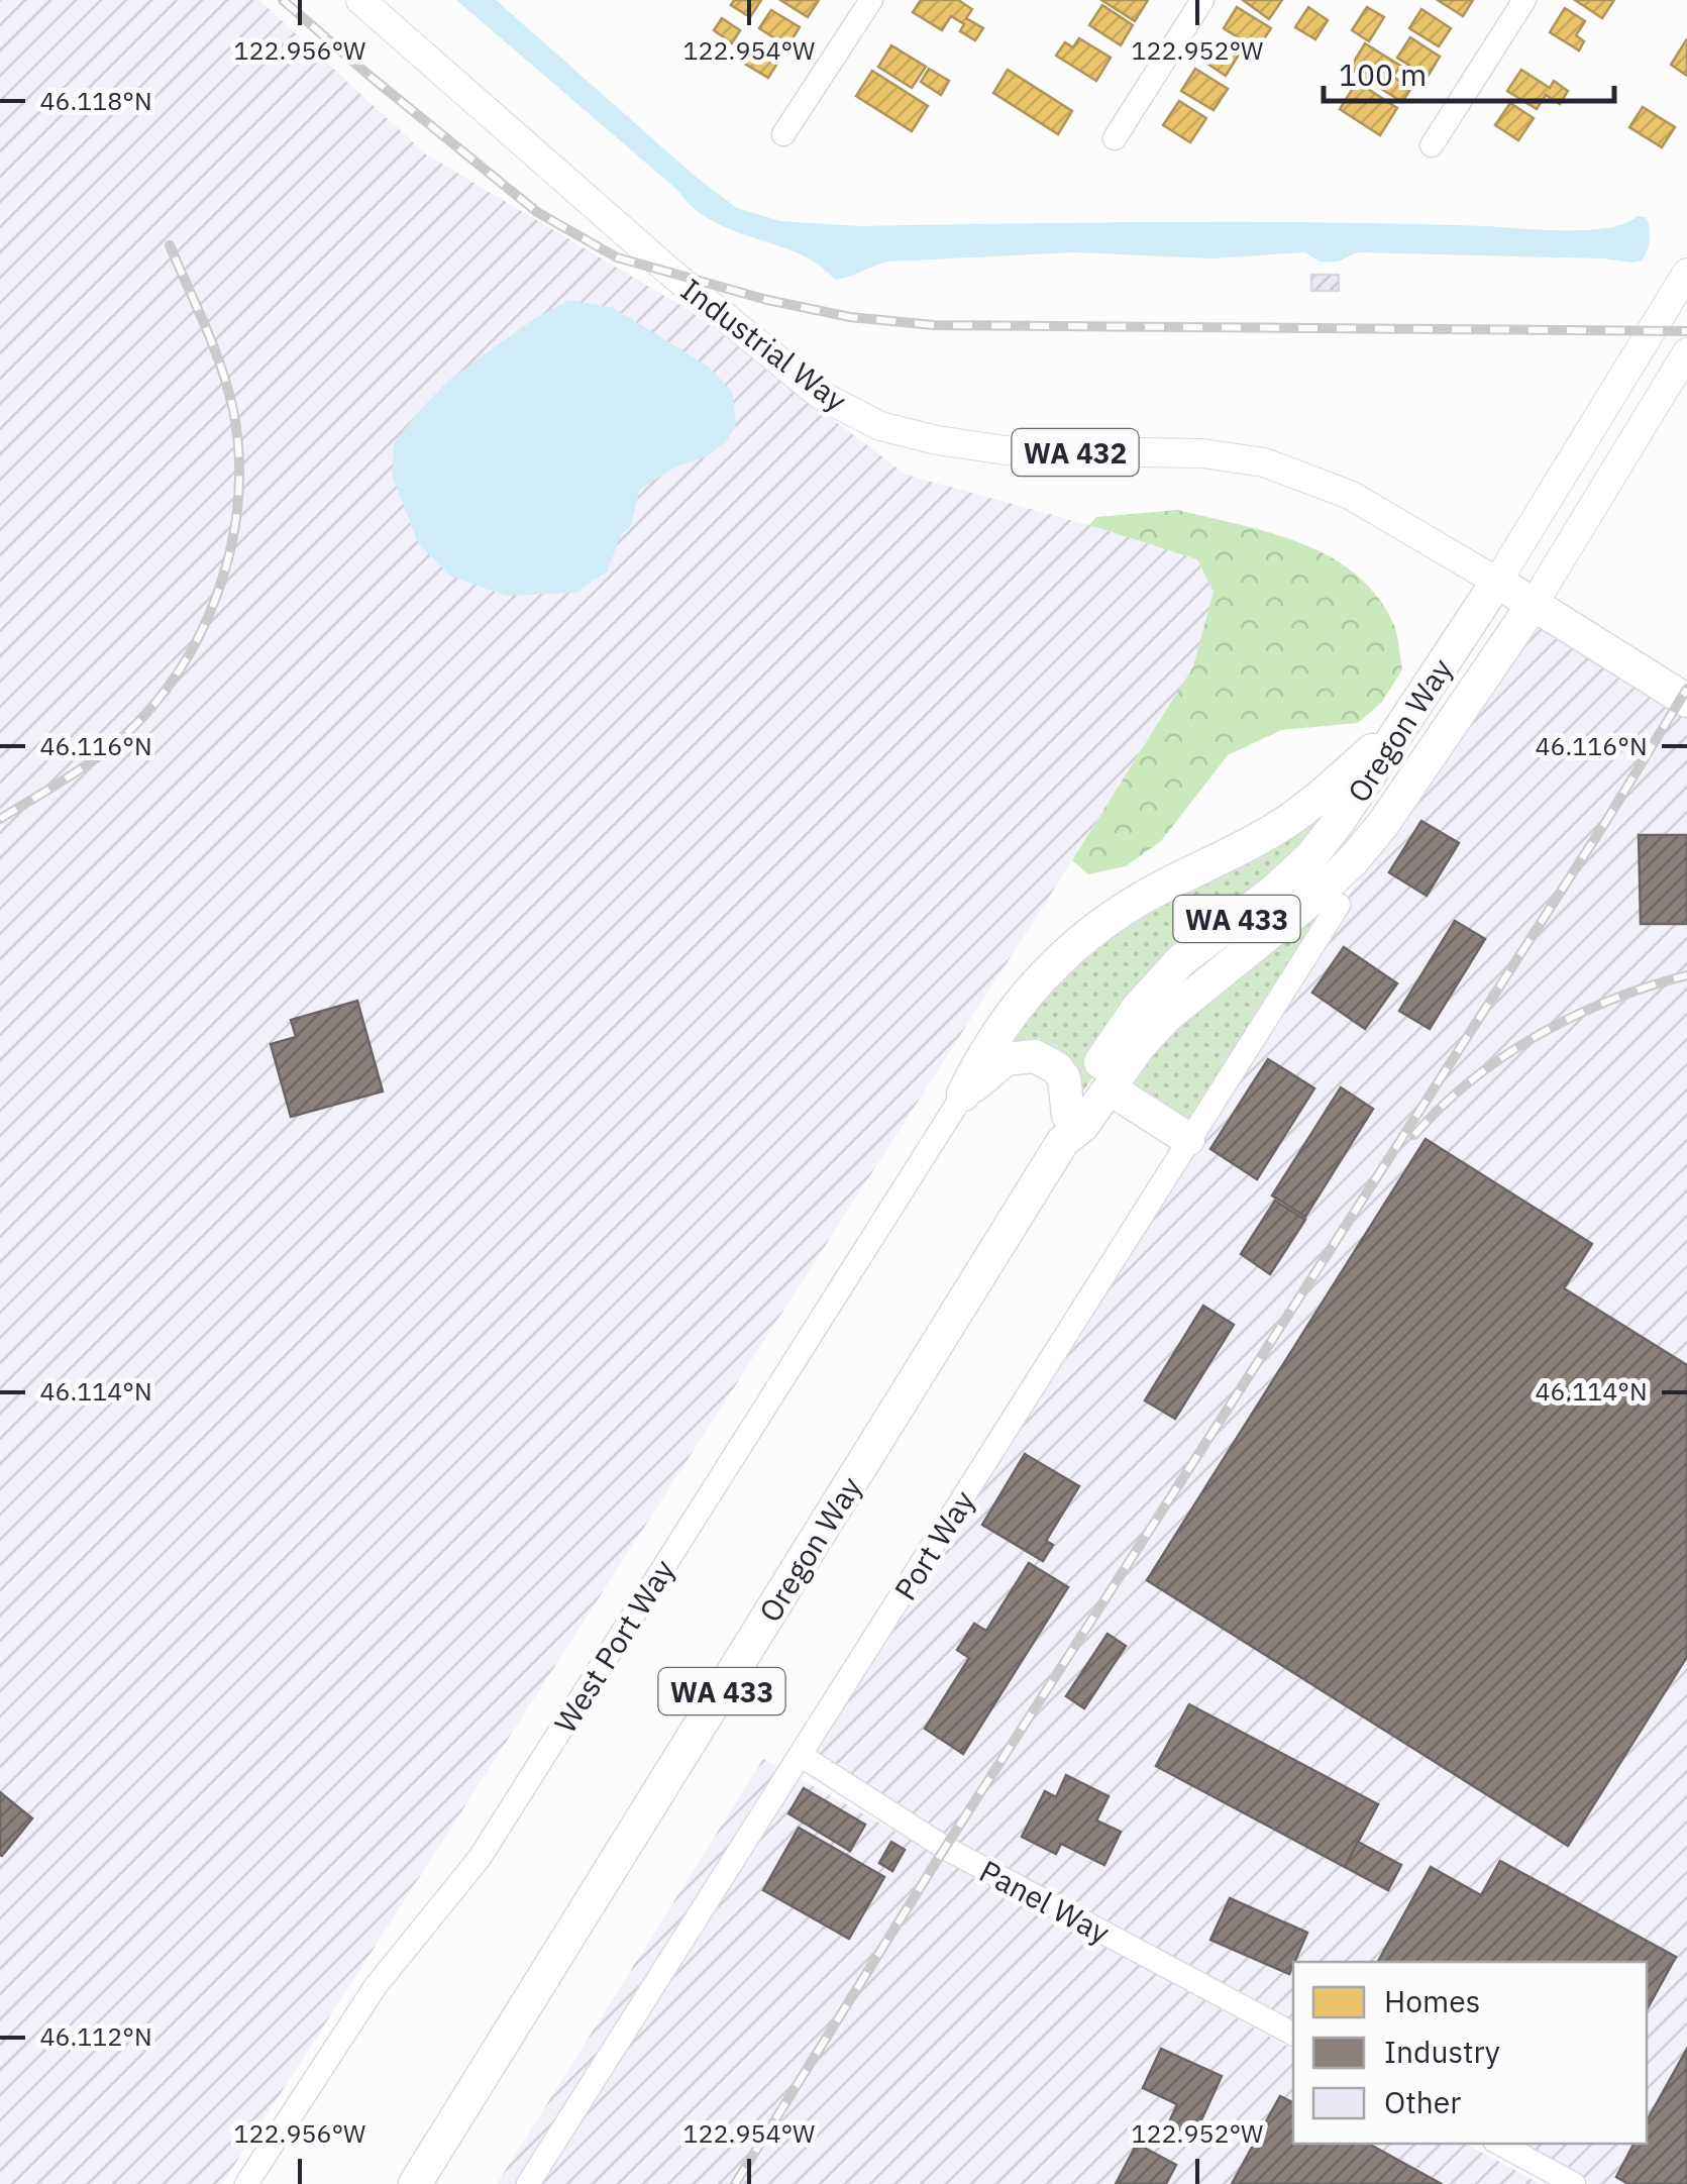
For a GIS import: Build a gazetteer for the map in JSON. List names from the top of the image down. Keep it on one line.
{"streets":{"highway":["Industrial Way","WA 432","Oregon Way","WA 433"],"street":["Port Way","West Port Way","Panel Way"]},"crossings":[["Industrial Way","WA 432"],["Industrial Way","Oregon Way"],["WA 432","Oregon Way"],["Port Way","Panel Way"]],"legend":["Homes","Industry","Other"],"scale_bar":"100 m","coordinates":["122.956°W","122.954°W","122.952°W","46.118°N","46.116°N","46.114°N","46.112°N"]}
